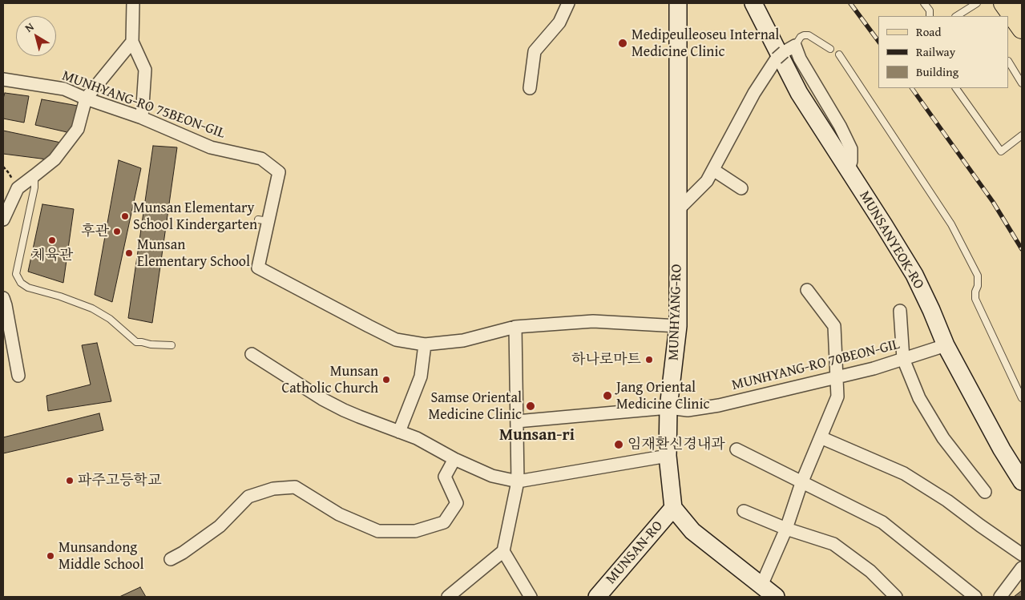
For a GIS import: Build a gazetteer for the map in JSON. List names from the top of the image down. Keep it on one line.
{"streets":{"street":["MUNHYANG-RO 75BEON-GIL","MUNSANYEOK-RO","MUNHYANG-RO","MUNHYANG-RO 70BEON-GIL","MUNSAN-RO"]},"crossings":[["MUNHYANG-RO 75BEON-GIL","MUNHYANG-RO"],["MUNSANYEOK-RO","MUNHYANG-RO 70BEON-GIL"],["MUNHYANG-RO","MUNHYANG-RO 70BEON-GIL"],["MUNHYANG-RO","MUNSAN-RO"]],"districts":["Munsan-ri"],"places":["Medipeulleoseu Internal Medicine Clinic","Munsan Elementary School Kindergarten","후관","체육관","Munsan Elementary School","하나로마트","Munsan Catholic Church","Jang Oriental Medicine Clinic","Samse Oriental Medicine Clinic","임재환신경내과","파주고등학교","Munsandong Middle School"],"legend":["Road","Railway","Building"],"north":"top left"}
